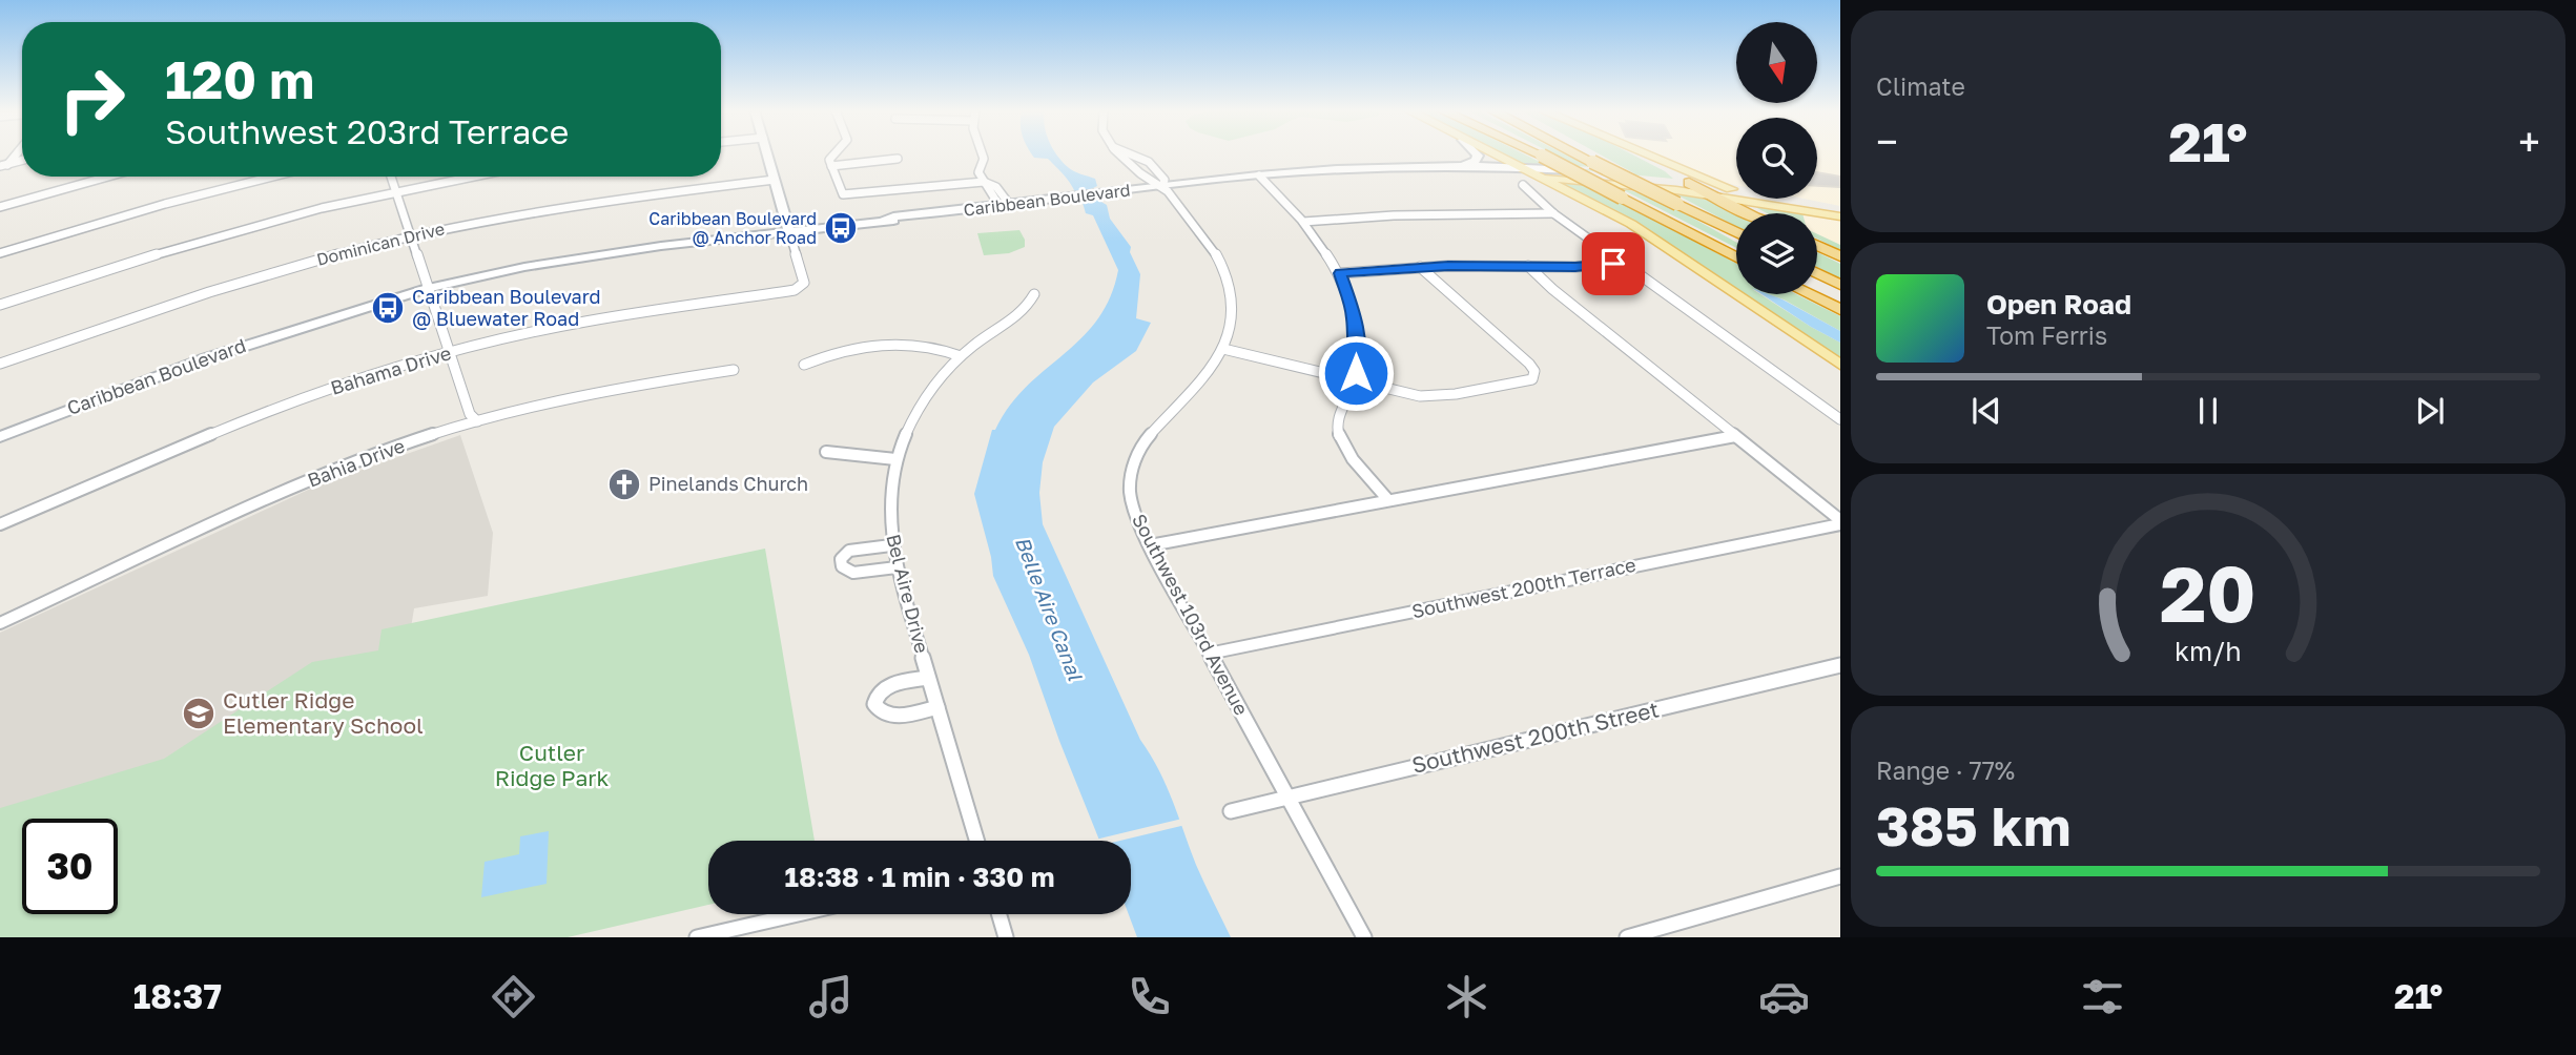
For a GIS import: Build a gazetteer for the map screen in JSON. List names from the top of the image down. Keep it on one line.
{"streets":{"main road":["Caribbean Boulevard"],"street":["Dominican Drive","Bahama Drive","Bahia Drive","Southwest 200th Terrace","Bel Aire Drive","Southwest 103rd Avenue","Southwest 200th Street"]},"crossings":[["Caribbean Boulevard","Bahama Drive"],["Caribbean Boulevard","Southwest 103rd Avenue"],["Southwest 200th Terrace","Southwest 103rd Avenue"],["Southwest 103rd Avenue","Southwest 200th Street"]],"water":["Belle Aire Canal"],"parks":["Cutler Ridge Park"],"places":{"bus stop":["Caribbean Boulevard @ Anchor Road","Caribbean Boulevard @ Bluewater Road"],"church":["Pinelands Church"],"school or university":["Cutler Ridge Elementary School"]},"north":"bottom","page":{"tile":["Climate",["Range · 77%","385 km"]],"turn":["120 m","Southwest 203rd Terrace"],"heat":["−","21°","+"],"song":["Open Road","Tom Ferris"],"limit":"30","trip":"18:38 · 1 min · 330 m","tabs":["18:37","21°"],"gauge":["20","km/h"]}}
